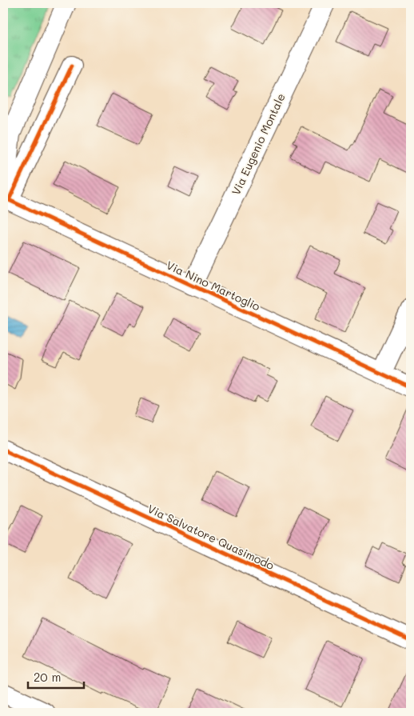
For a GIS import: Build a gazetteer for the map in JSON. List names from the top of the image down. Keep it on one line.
{"streets":{"street":["Via Eugenio Montale","Via Nino Martoglio","Via Salvatore Quasimodo"]},"crossings":[["Via Eugenio Montale","Via Nino Martoglio"]],"scale_bar":"20 m"}
